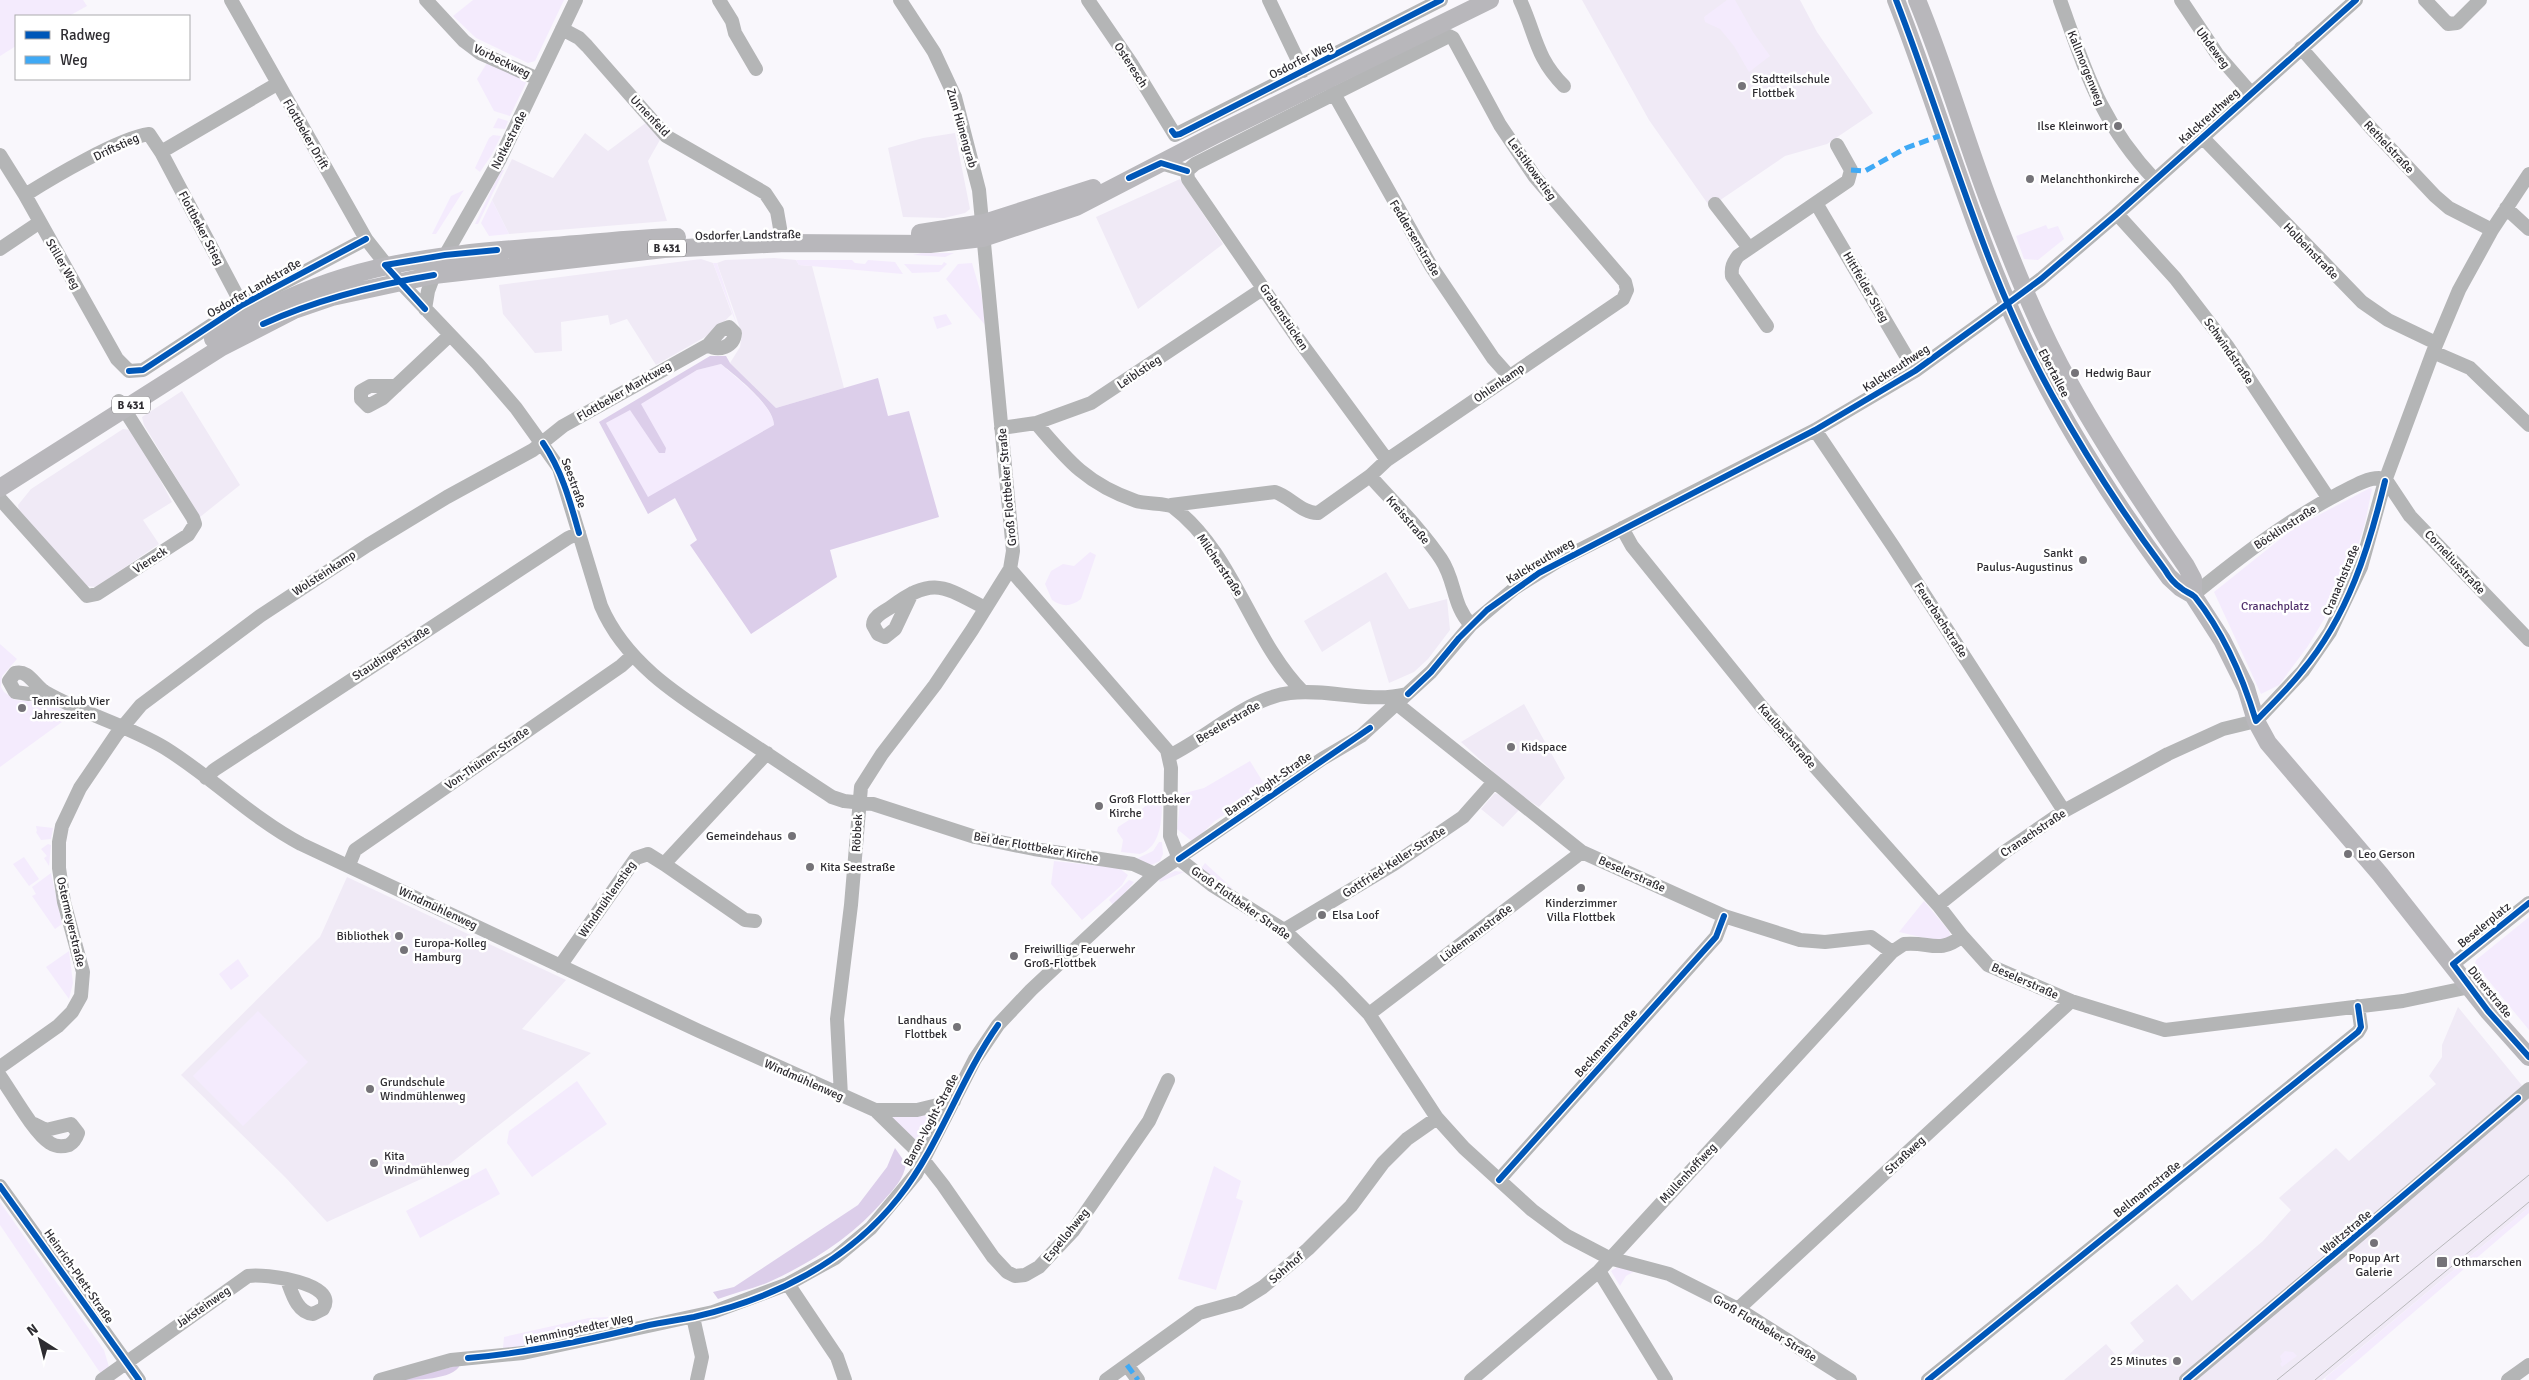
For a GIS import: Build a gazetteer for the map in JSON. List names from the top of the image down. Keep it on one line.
{"streets":{"main road":["Osdorfer Landstraße","B 431","Ebertallee","Dürerstraße"],"street":["Uhdeweg","Osdorfer Weg","Vorbeckweg","Osteresch","Kallmorgenweg","Urnenfeld","Kalckreuthweg","Zum Hünengrab","Flottbeker Drift","Notkestraße","Driftstieg","Rethelstraße","Leistikowstieg","Flottbeker Stieg","Feddersenstraße","Holbeinstraße","Stiller Weg","Hittfelder Stieg","Grabenstücken","Schwindstraße","Leiblstieg","Ohlenkamp","Flottbeker Marktweg","Seestraße","Groß Flottbeker Straße","Kreisstraße","Böcklinstraße","Viereck","Corneliusstraße","Milcherstraße","Wolsteinkamp","Cranachstraße","Feuerbachstraße","Staudingerstraße","Beselerstraße","Kaulbachstraße","Von-Thünen-Straße","Baron-Voght-Straße","Röbbek","Bei der Flottbeker Kirche","Gottfried-Keller-Straße","Windmühlenstieg","Windmühlenweg","Ostermeyerstraße","Beselerplatz","Lüdemannstraße","Beckmannstraße","Straßweg","Müllenhoffweg","Bellmannstraße","Waitzstraße","Espellohweg","Sohrhof","Heinrich-Plett-Straße","Jaksteinweg","Hemmingstedter Weg"]},"crossings":[["Uhdeweg","Kalckreuthweg"],["Osdorfer Weg","Osteresch"],["Vorbeckweg","Notkestraße"],["Kallmorgenweg","Kalckreuthweg"],["Urnenfeld","Notkestraße"],["Urnenfeld","Osdorfer Landstraße"],["Kalckreuthweg","Rethelstraße"],["Kalckreuthweg","Holbeinstraße"],["Kalckreuthweg","Hittfelder Stieg"],["Kalckreuthweg","Schwindstraße"],["Kalckreuthweg","Ebertallee"],["Kalckreuthweg","Kreisstraße"],["Kalckreuthweg","Feuerbachstraße"],["Kalckreuthweg","Beselerstraße"],["Kalckreuthweg","Kaulbachstraße"],["Kalckreuthweg","Baron-Voght-Straße"],["Zum Hünengrab","Osdorfer Landstraße"],["Zum Hünengrab","B 431"],["Zum Hünengrab","Groß Flottbeker Straße"],["Flottbeker Drift","Osdorfer Landstraße"],["Flottbeker Drift","Seestraße"],["Notkestraße","Osdorfer Landstraße"],["Driftstieg","Flottbeker Stieg"],["Driftstieg","Stiller Weg"],["Rethelstraße","Cranachstraße"],["Leistikowstieg","Feddersenstraße"],["Leistikowstieg","Ohlenkamp"],["Flottbeker Stieg","Osdorfer Landstraße"],["Osdorfer Landstraße","B 431"],["Osdorfer Landstraße","Stiller Weg"],["Osdorfer Landstraße","Seestraße"],["Osdorfer Landstraße","Groß Flottbeker Straße"],["Osdorfer Landstraße","Viereck"],["Feddersenstraße","Ohlenkamp"],["B 431","Groß Flottbeker Straße"],["Holbeinstraße","Cranachstraße"],["Grabenstücken","Leiblstieg"],["Grabenstücken","Ohlenkamp"],["Schwindstraße","Böcklinstraße"],["Leiblstieg","Groß Flottbeker Straße"],["Ebertallee","Böcklinstraße"],["Ebertallee","Cranachstraße"],["Ebertallee","Dürerstraße"],["Ohlenkamp","Kreisstraße"],["Flottbeker Marktweg","Seestraße"],["Flottbeker Marktweg","Wolsteinkamp"],["Seestraße","Wolsteinkamp"],["Seestraße","Staudingerstraße"],["Seestraße","Von-Thünen-Straße"],["Seestraße","Röbbek"],["Seestraße","Bei der Flottbeker Kirche"],["Groß Flottbeker Straße","Beselerstraße"],["Groß Flottbeker Straße","Baron-Voght-Straße"],["Groß Flottbeker Straße","Röbbek"],["Groß Flottbeker Straße","Gottfried-Keller-Straße"],["Groß Flottbeker Straße","Lüdemannstraße"],["Groß Flottbeker Straße","Beckmannstraße"],["Groß Flottbeker Straße","Straßweg"],["Groß Flottbeker Straße","Müllenhoffweg"],["Groß Flottbeker Straße","Sohrhof"],["Böcklinstraße","Corneliusstraße"],["Böcklinstraße","Cranachstraße"],["Corneliusstraße","Cranachstraße"],["Milcherstraße","Beselerstraße"],["Wolsteinkamp","Windmühlenweg"],["Wolsteinkamp","Ostermeyerstraße"],["Cranachstraße","Feuerbachstraße"],["Cranachstraße","Kaulbachstraße"],["Cranachstraße","Dürerstraße"],["Staudingerstraße","Windmühlenweg"],["Beselerstraße","Kaulbachstraße"],["Beselerstraße","Baron-Voght-Straße"],["Beselerstraße","Gottfried-Keller-Straße"],["Beselerstraße","Lüdemannstraße"],["Beselerstraße","Dürerstraße"],["Beselerstraße","Beckmannstraße"],["Beselerstraße","Straßweg"],["Beselerstraße","Müllenhoffweg"],["Beselerstraße","Bellmannstraße"],["Von-Thünen-Straße","Windmühlenweg"],["Baron-Voght-Straße","Bei der Flottbeker Kirche"],["Baron-Voght-Straße","Windmühlenweg"],["Baron-Voght-Straße","Espellohweg"],["Baron-Voght-Straße","Hemmingstedter Weg"],["Röbbek","Bei der Flottbeker Kirche"],["Röbbek","Windmühlenweg"],["Windmühlenstieg","Windmühlenweg"],["Windmühlenweg","Ostermeyerstraße"],["Windmühlenweg","Espellohweg"],["Beselerplatz","Dürerstraße"],["Heinrich-Plett-Straße","Jaksteinweg"]],"parks":["Cranachplatz"],"places":{"other":["Stadtteilschule Flottbek","Ilse Kleinwort","Melanchthonkirche","Hedwig Baur","Sankt Paulus-Augustinus","Tennisclub Vier Jahreszeiten","Kidspace","Groß Flottbeker Kirche","Gemeindehaus","Leo Gerson","Kita Seestraße","Kinderzimmer Villa Flottbek","Elsa Loof","Bibliothek","Europa-Kolleg Hamburg","Freiwillige Feuerwehr Groß-Flottbek","Landhaus Flottbek","Grundschule Windmühlenweg","Kita Windmühlenweg","Popup Art Galerie","25 Minutes"],"transit":["Othmarschen"]},"legend":["Radweg","Weg"],"north":"top left"}
